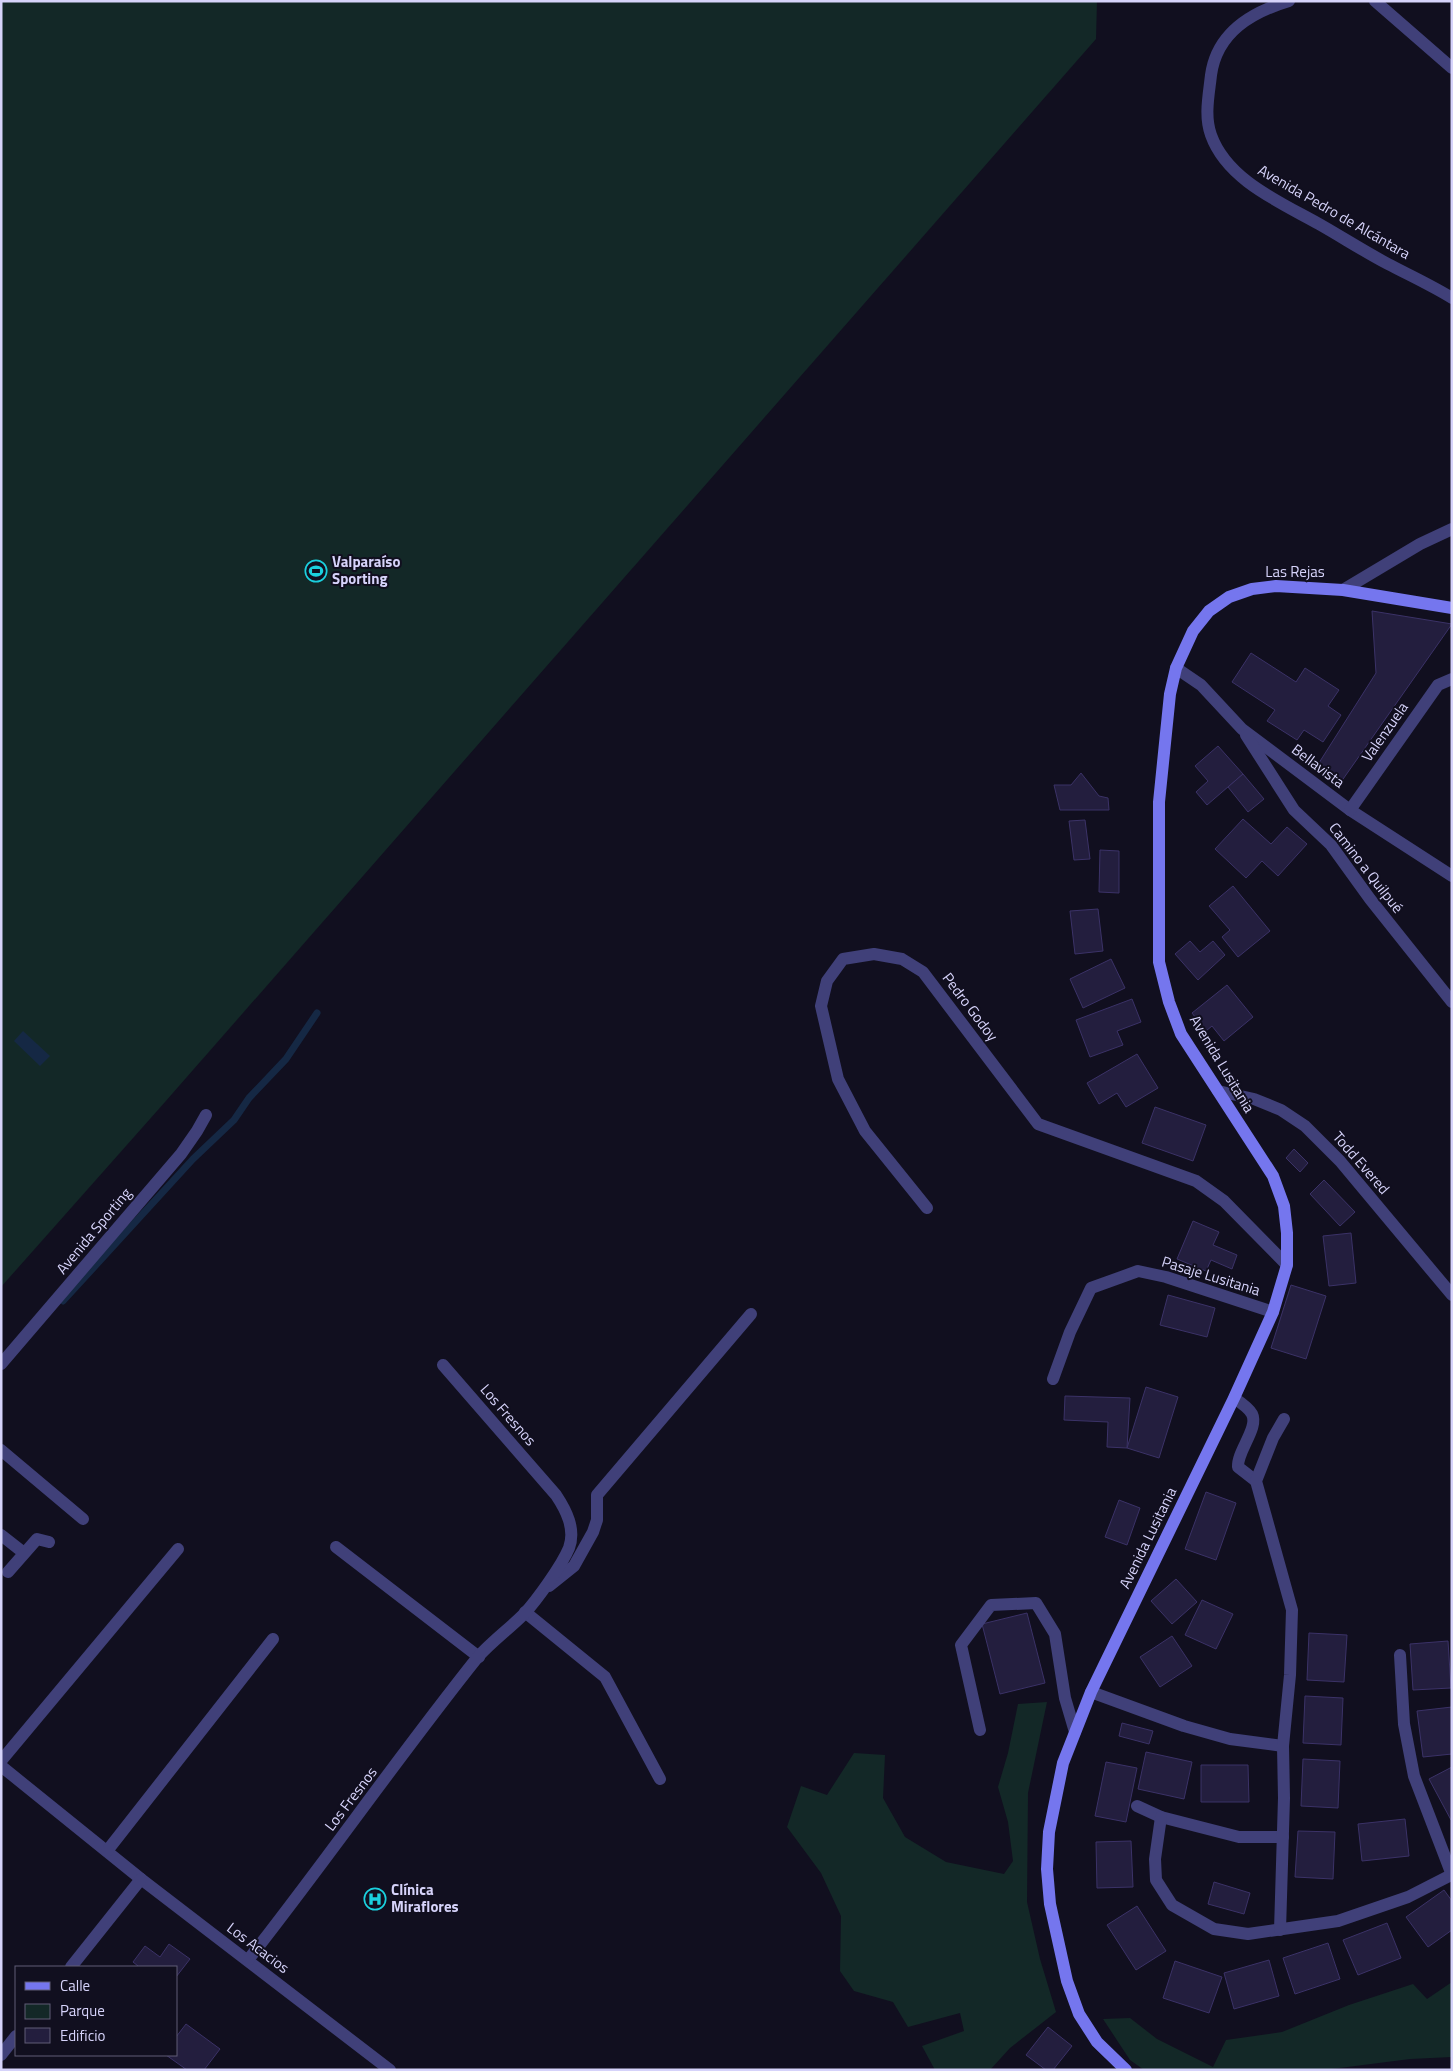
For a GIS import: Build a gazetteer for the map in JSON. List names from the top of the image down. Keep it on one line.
{"streets":{"street":["Avenida Pedro de Alcántara","Las Rejas","Valenzuela","Bellavista","Camino a Quilpué","Pedro Godoy","Avenida Lusitania","Todd Evered","Avenida Sporting","Pasaje Lusitania","Los Fresnos","Los Acacios"]},"crossings":[["Las Rejas","Bellavista"],["Las Rejas","Avenida Lusitania"],["Valenzuela","Bellavista"],["Bellavista","Camino a Quilpué"],["Bellavista","Avenida Lusitania"],["Pedro Godoy","Avenida Lusitania"],["Avenida Lusitania","Todd Evered"],["Avenida Lusitania","Pasaje Lusitania"],["Los Fresnos","Los Acacios"]],"places":{"sports":["Valparaíso Sporting"],"hospital":["Clínica Miraflores"]},"legend":["Calle","Parque","Edificio"]}
